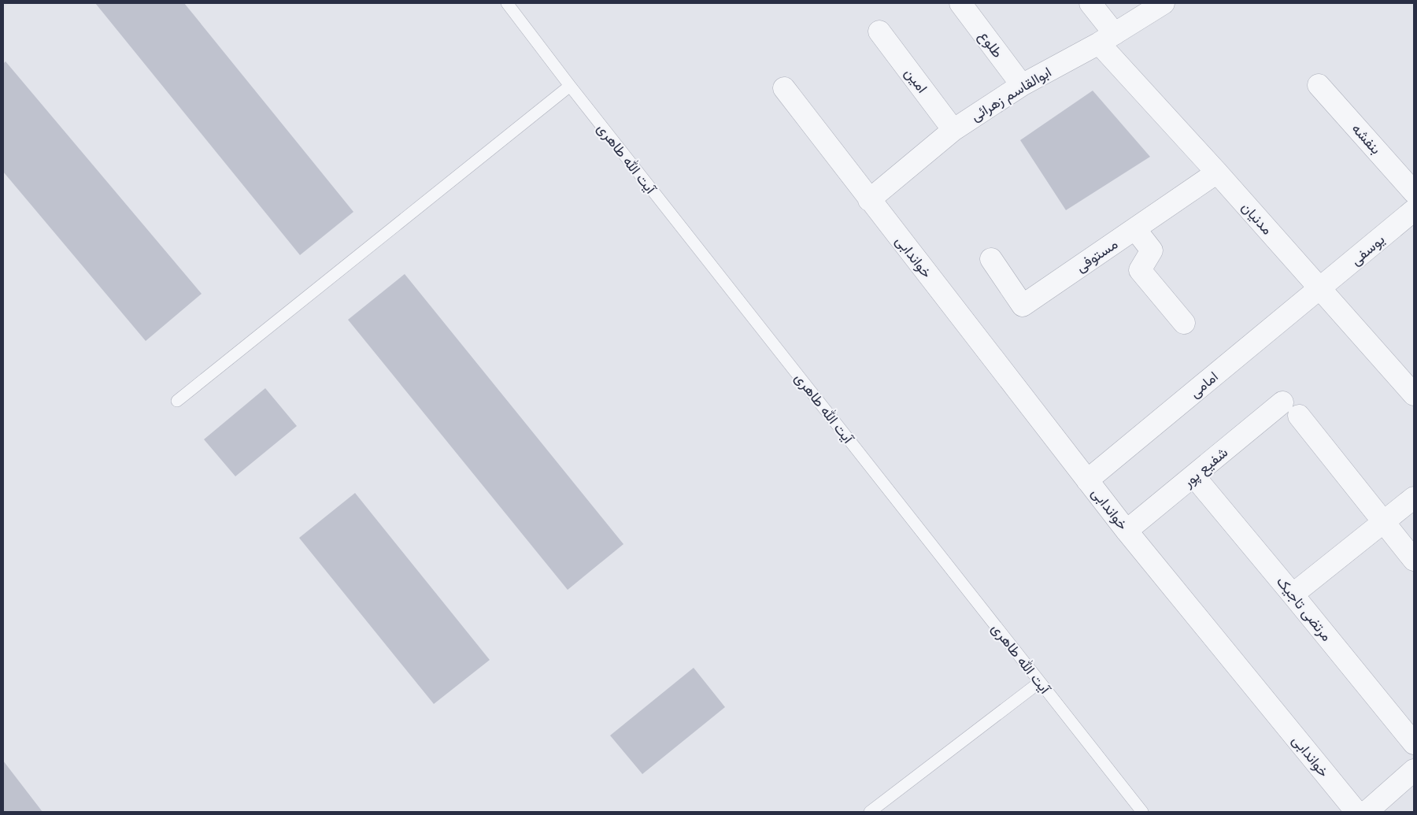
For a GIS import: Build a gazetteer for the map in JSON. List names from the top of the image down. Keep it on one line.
{"streets":{"street":["طلوع","امین","ابوالقاسم زهرائی","بنفشه","مدنیان","یوسفی","مستوفی","خواندابی","امامی","شفیع پور","مرتضی تاجیک"],"lane":["آیت الله طاهری"]},"crossings":[["طلوع","ابوالقاسم زهرائی"],["امین","ابوالقاسم زهرائی"],["ابوالقاسم زهرائی","مدنیان"],["ابوالقاسم زهرائی","خواندابی"],["مدنیان","یوسفی"],["مدنیان","مستوفی"],["مدنیان","امامی"],["یوسفی","امامی"],["خواندابی","امامی"],["خواندابی","شفیع پور"],["شفیع پور","مرتضی تاجیک"]]}
